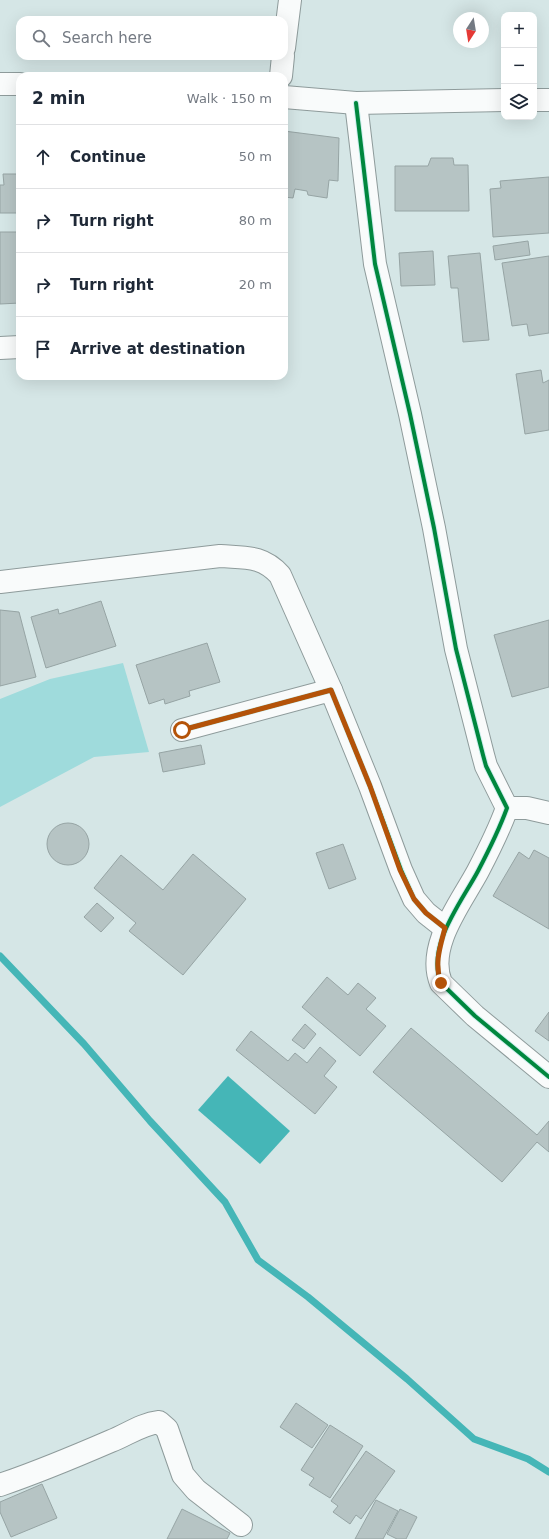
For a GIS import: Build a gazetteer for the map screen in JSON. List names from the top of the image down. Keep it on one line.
{"north":"bottom","page":{"map_buttons":["+","−"],"search":"Search here","heading":["2 min","Walk · 150 m"],"list":[["Continue","50 m"],["Turn right","80 m"],["Turn right","20 m"],"Arrive at destination"]}}
